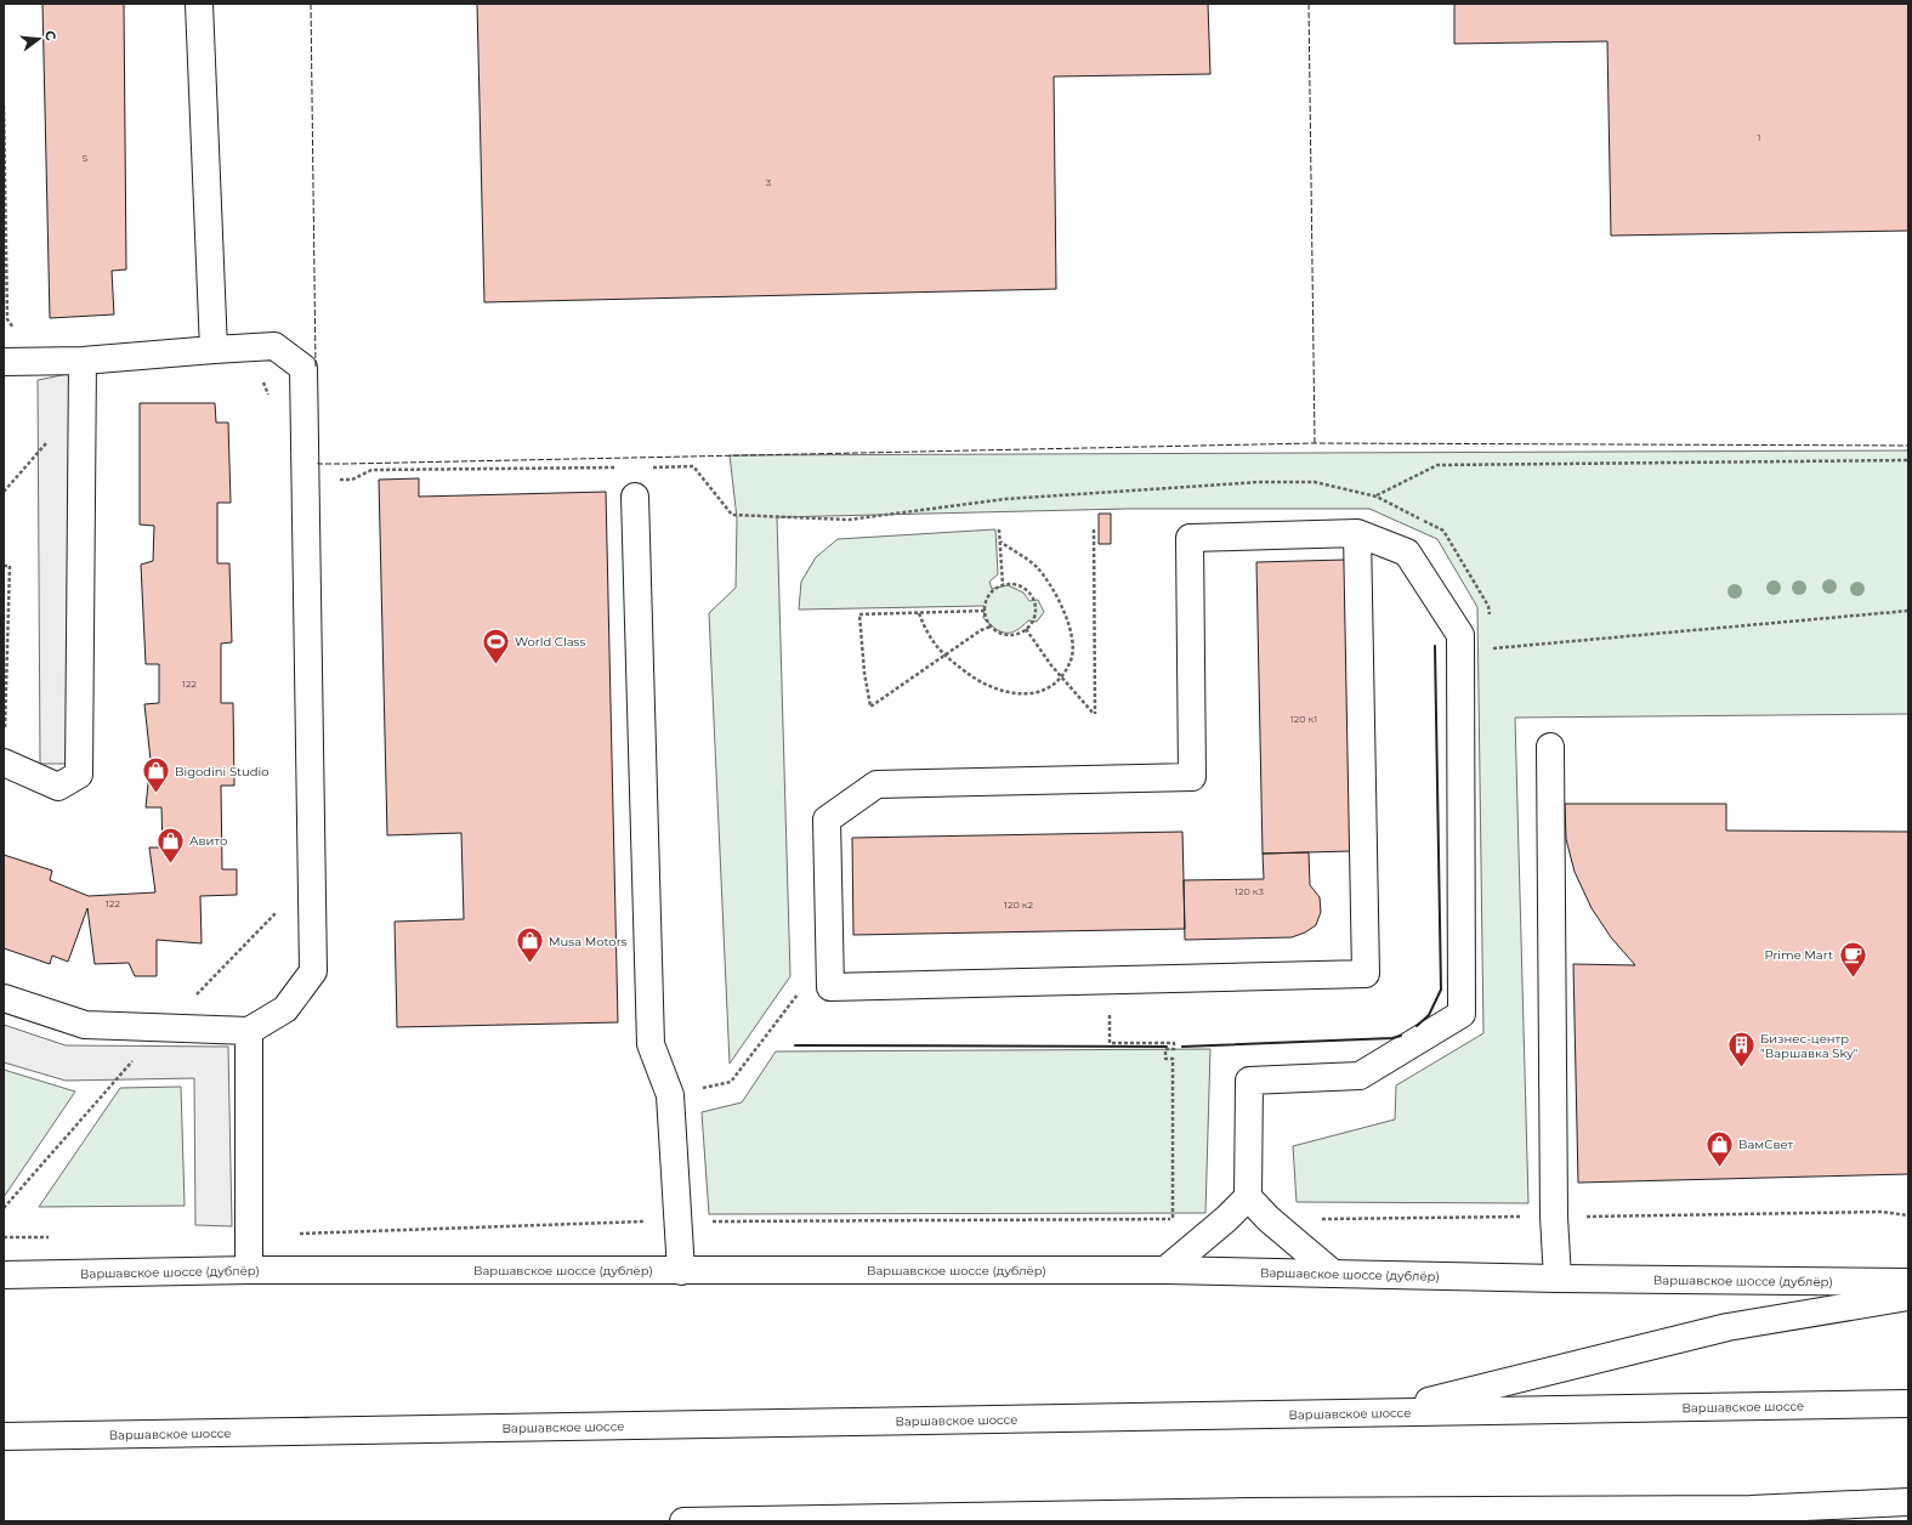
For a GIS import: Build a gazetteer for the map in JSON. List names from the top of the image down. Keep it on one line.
{"streets":{"main road":["Варшавское шоссе (дублёр)","Варшавское шоссе"]},"places":{"sports":["World Class"],"shop":["Bigodini Studio","Авито","Musa Motors","ВамСвет"],"cafe":["Prime Mart"],"building":["Бизнес-центр \"Варшавка Sky\""]},"house_numbers":["1","5","3","122","120 к1","120 к3","122","120 к2"],"north":"right"}
